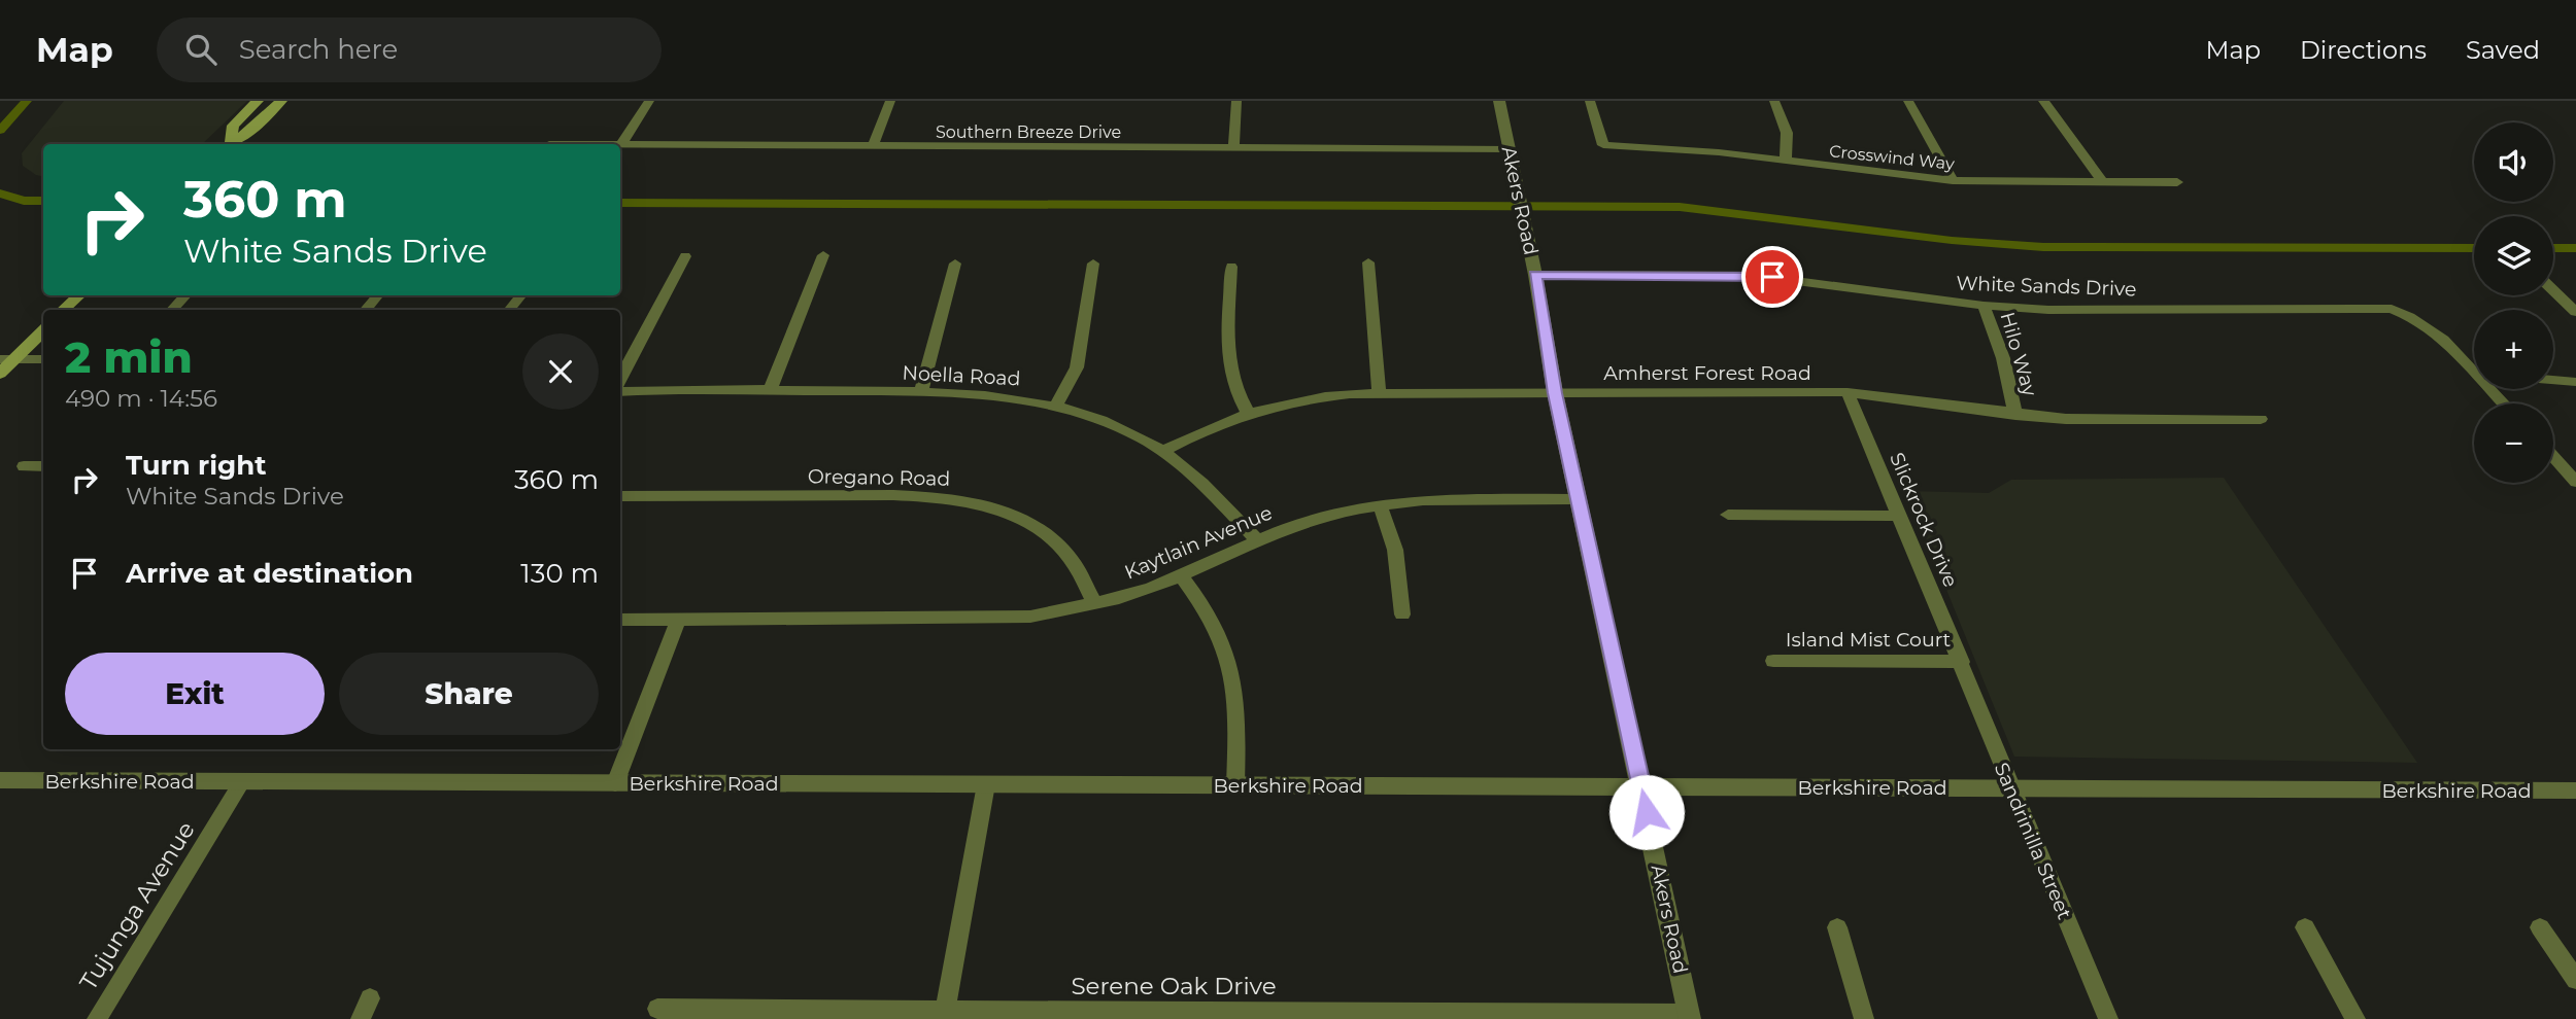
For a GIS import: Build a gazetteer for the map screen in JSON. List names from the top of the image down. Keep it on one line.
{"streets":{"street":["Southern Breeze Drive","Crosswind Way","Akers Road","White Sands Drive","Hilo Way","Amherst Forest Road","Noella Road","Oregano Road","Slickrock Drive","Kaytlain Avenue","Island Mist Court","Berkshire Road","Sandrinilla Street","Tujunga Avenue","Serene Oak Drive"]},"crossings":[["Southern Breeze Drive","Akers Road"],["Akers Road","White Sands Drive"],["Akers Road","Amherst Forest Road"],["Akers Road","Kaytlain Avenue"],["Akers Road","Berkshire Road"],["Akers Road","Serene Oak Drive"],["White Sands Drive","Hilo Way"],["Hilo Way","Amherst Forest Road"],["Amherst Forest Road","Noella Road"],["Amherst Forest Road","Slickrock Drive"],["Noella Road","Kaytlain Avenue"],["Oregano Road","Kaytlain Avenue"],["Slickrock Drive","Island Mist Court"],["Slickrock Drive","Sandrinilla Street"],["Island Mist Court","Sandrinilla Street"],["Berkshire Road","Sandrinilla Street"],["Berkshire Road","Tujunga Avenue"]],"page":{"header":"Map","search":"Search here","nav":["Map","Directions","Saved"],"map_buttons":["+","−"],"turn":["360 m","White Sands Drive"],"heading":["2 min","490 m · 14:56"],"list":[{"name":"Turn right","note":"White Sands Drive","value":"360 m"},{"name":"Arrive at destination","value":"130 m"}],"buttons":["Exit","Share"]}}
